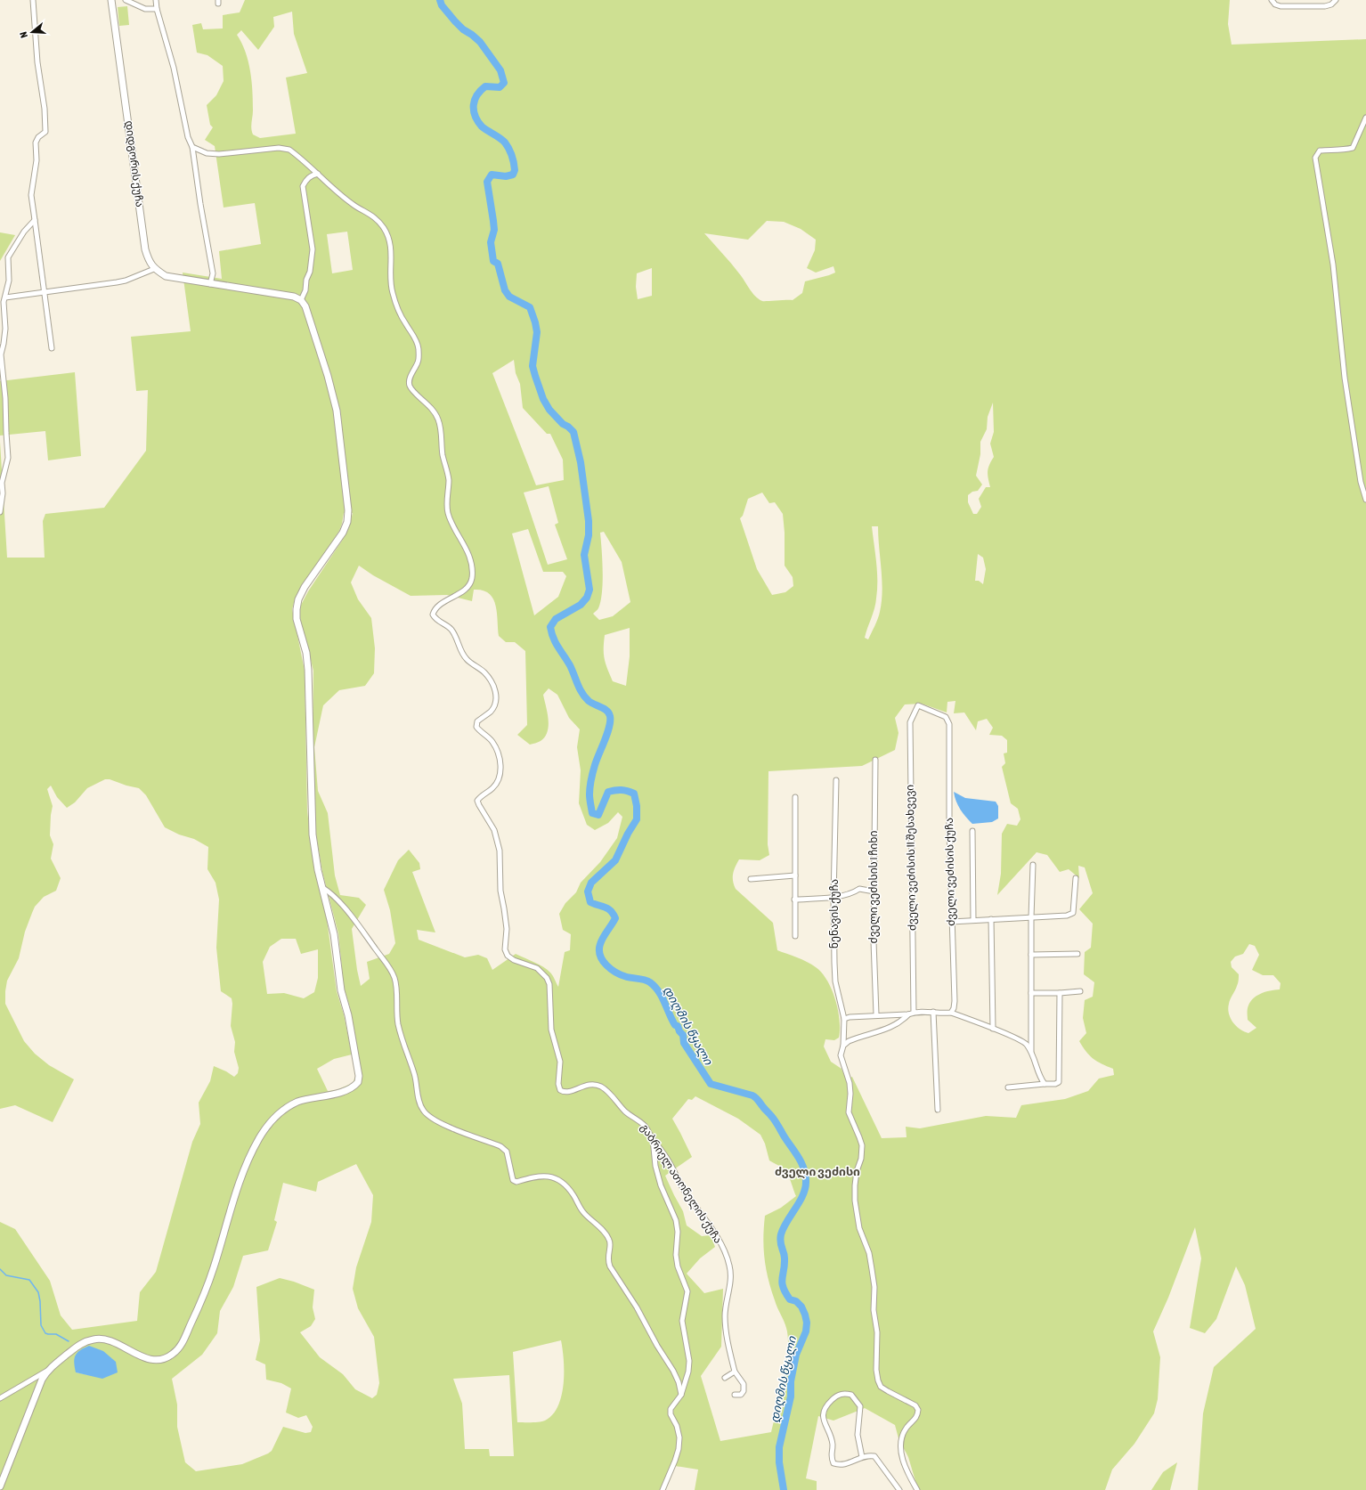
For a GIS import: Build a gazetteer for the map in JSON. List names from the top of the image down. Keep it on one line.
{"streets":{"street":["დიდგორის ქუჩა","ძველი ვეძისის II შესახვევი","ძველი ვეძისის ქუჩა","ძველი ვეძისის I ჩიხი","ნენავის ქუჩა","გაბრიელ ათონელის ქუჩა"]},"crossings":[["ძველი ვეძისის II შესახვევი","ძველი ვეძისის ქუჩა"]],"districts":["ძველი ვეძისი"],"water":["დიღმის წყალი"],"north":"left"}
